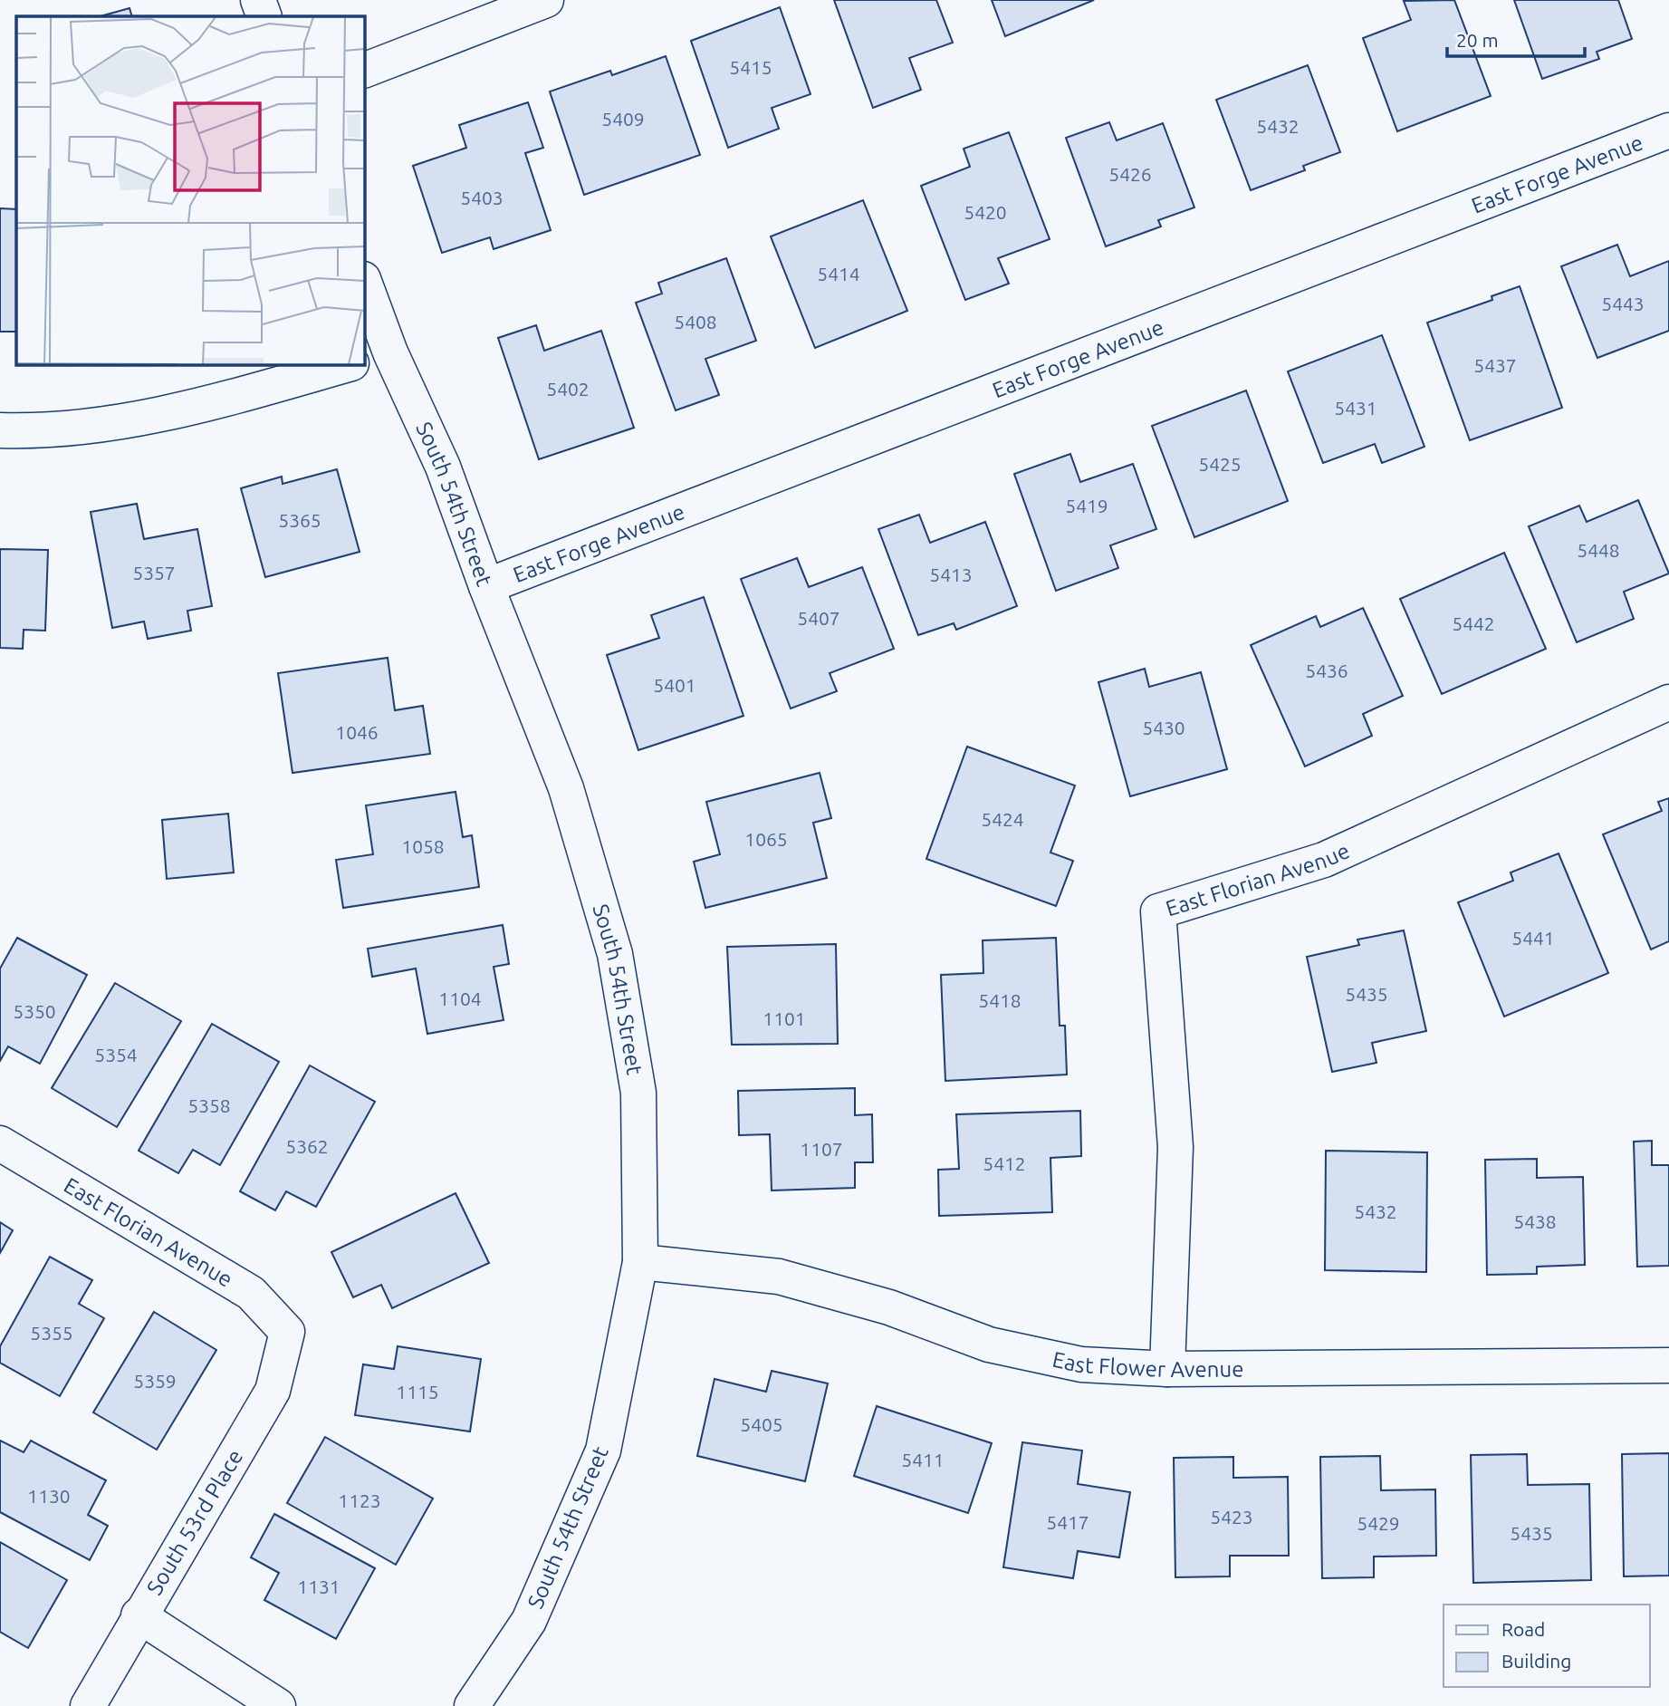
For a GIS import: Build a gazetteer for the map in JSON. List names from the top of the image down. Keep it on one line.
{"streets":{"street":["East Forge Avenue","South 54th Street","East Florian Avenue","East Flower Avenue","South 53rd Place"]},"crossings":[["East Forge Avenue","South 54th Street"],["South 54th Street","East Flower Avenue"],["East Florian Avenue","East Flower Avenue"],["East Florian Avenue","South 53rd Place"]],"house_numbers":["5415","5409","5432","5426","5403","5420","5414","5443","5408","5437","5402","5431","5425","5419","5365","5448","5357","5413","5407","5442","5436","5401","5430","1046","5424","1065","1058","5441","5435","1104","5418","5350","1101","5354","5358","5362","1107","5412","5432","5438","5355","5359","1115","5405","5411","1130","1123","5423","5417","5429","5435","1131"],"legend":["Road","Building"],"scale_bar":"20 m"}
